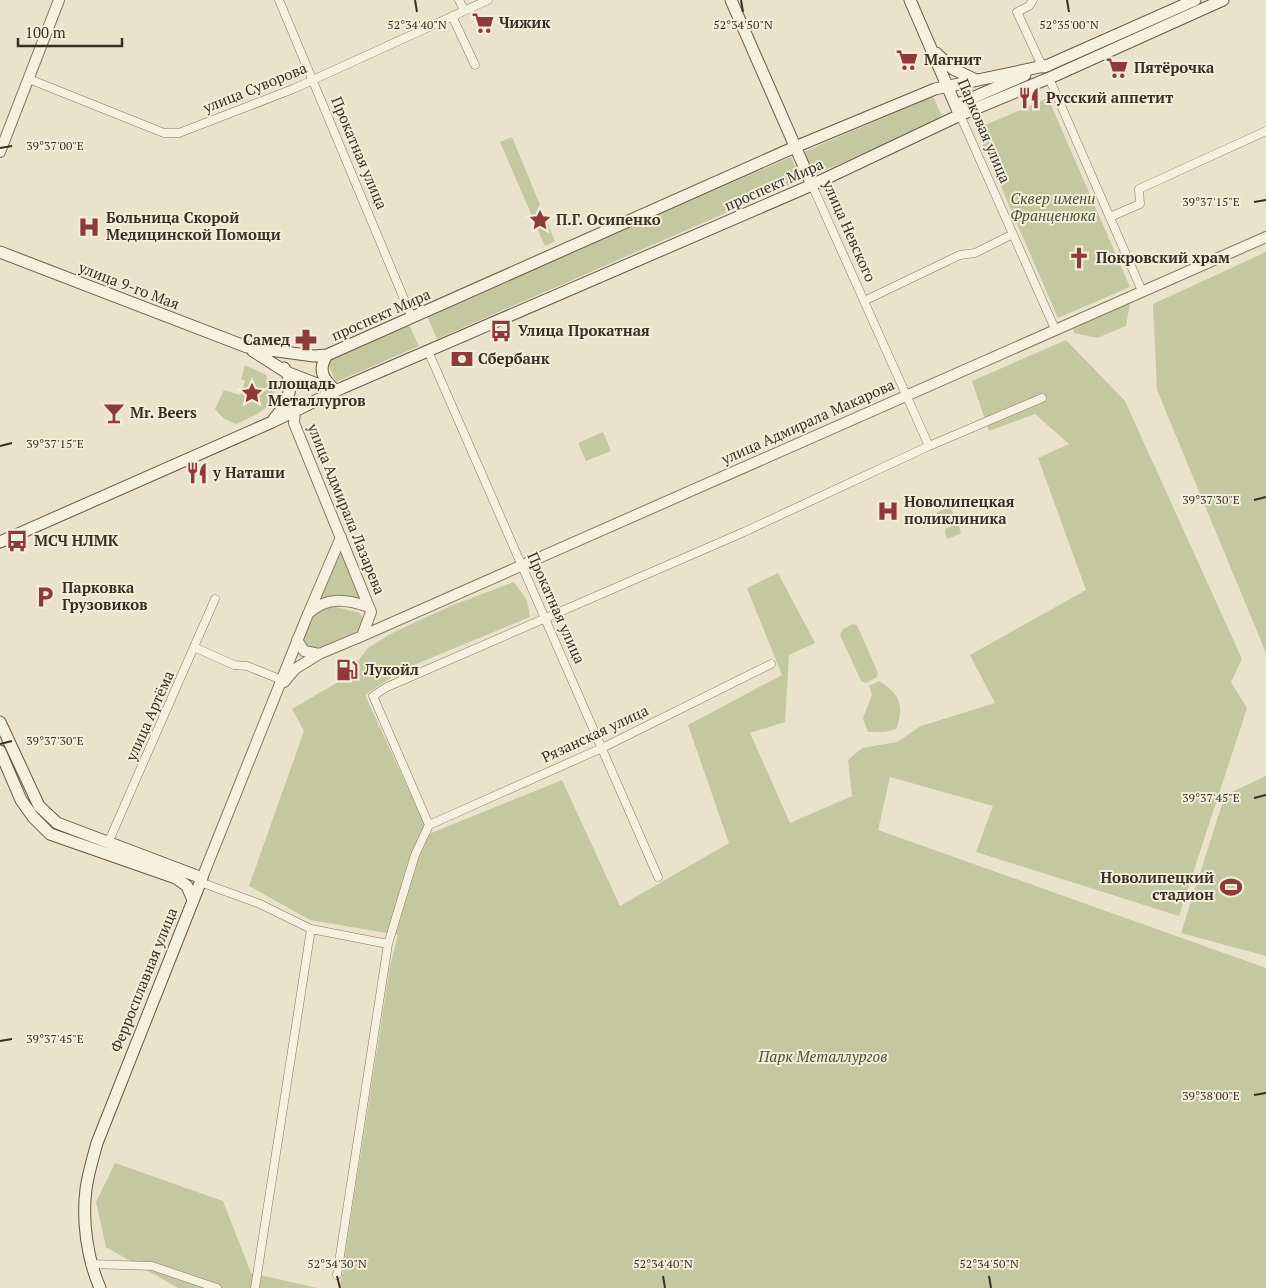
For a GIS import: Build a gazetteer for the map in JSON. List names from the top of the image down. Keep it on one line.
{"streets":{"main road":["Парковая улица","проспект Мира","улица Невского","улица 9-го Мая","Ферросплавная улица"],"street":["улица Суворова","Прокатная улица","улица Адмирала Макарова","улица Адмирала Лазарева","улица Артёма","Рязанская улица"]},"crossings":[["улица Суворова","Прокатная улица"],["Парковая улица","проспект Мира"],["Парковая улица","улица Адмирала Макарова"],["Прокатная улица","проспект Мира"],["Прокатная улица","улица Адмирала Макарова"],["Прокатная улица","Рязанская улица"],["проспект Мира","улица Невского"],["проспект Мира","улица 9-го Мая"],["проспект Мира","улица Адмирала Лазарева"],["улица Невского","улица Адмирала Макарова"]],"parks":["Сквер имени Франценюка","Парк Металлургов"],"places":{"supermarket":["Чижик","Магнит","Пятёрочка"],"restaurant":["Русский аппетит","у Наташи"],"place":["П.Г. Осипенко","площадь Металлургов"],"hospital":["Больница Скорой Медицинской Помощи","Новолипецкая поликлиника"],"church":["Покровский храм"],"bus stop":["Улица Прокатная","МСЧ НЛМК"],"pharmacy":["Самед"],"bank":["Сбербанк"],"bar":["Mr. Beers"],"parking":["Парковка Грузовиков"],"fuel station":["Лукойл"],"sports":["Новолипецкий стадион"]},"scale_bar":"100 m","coordinates":["52°34'40\"N","52°34'50\"N","52°35'00\"N","39°37'00\"E","39°37'15\"E","39°37'30\"E","39°37'45\"E","39°38'00\"E","52°34'30\"N"]}
